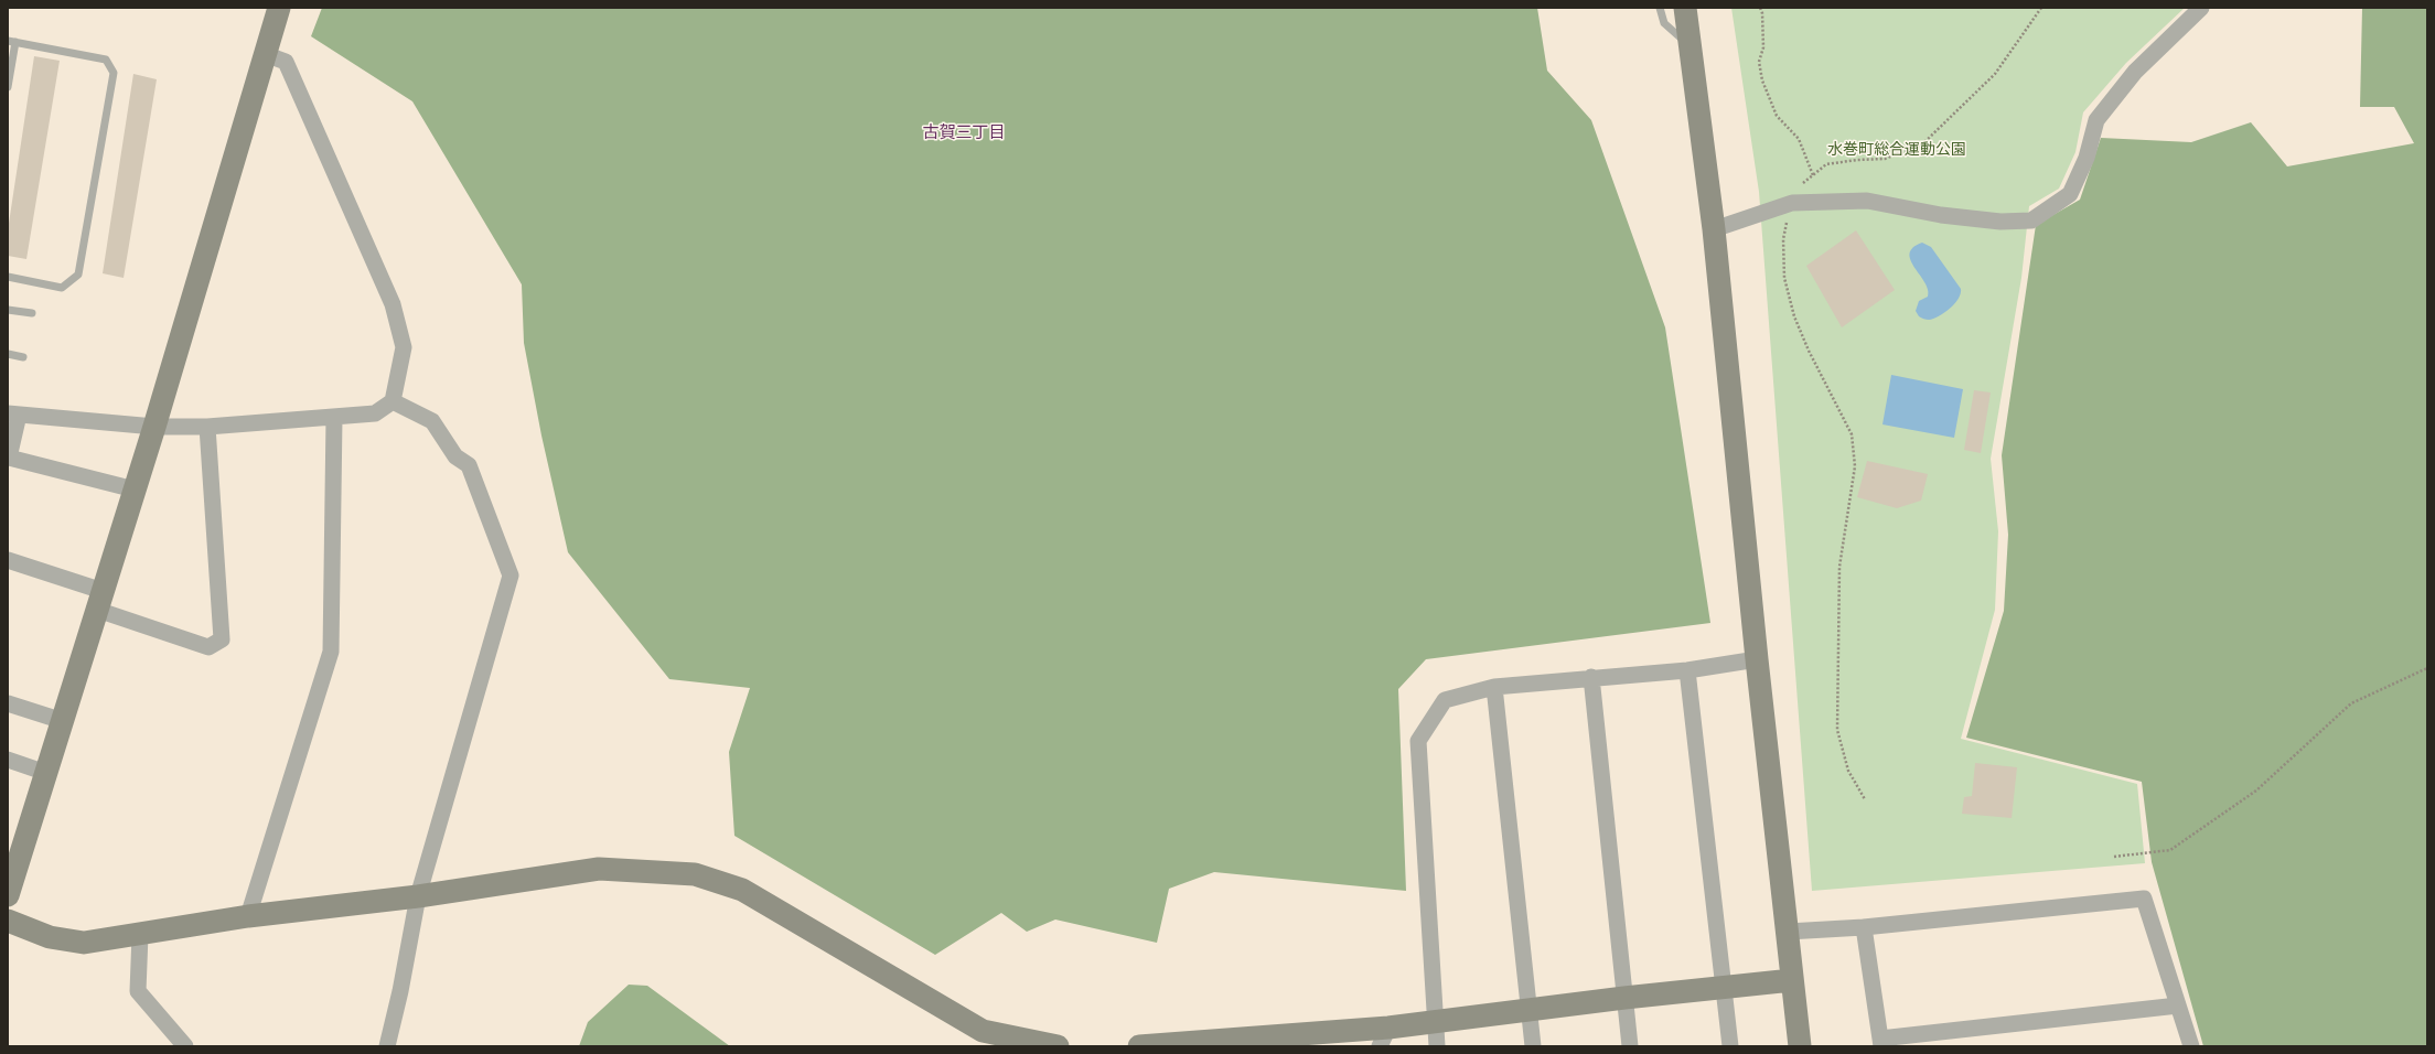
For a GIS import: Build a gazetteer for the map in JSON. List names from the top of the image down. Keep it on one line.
{"districts":["古賀三丁目"],"parks":["水巻町総合運動公園"]}
